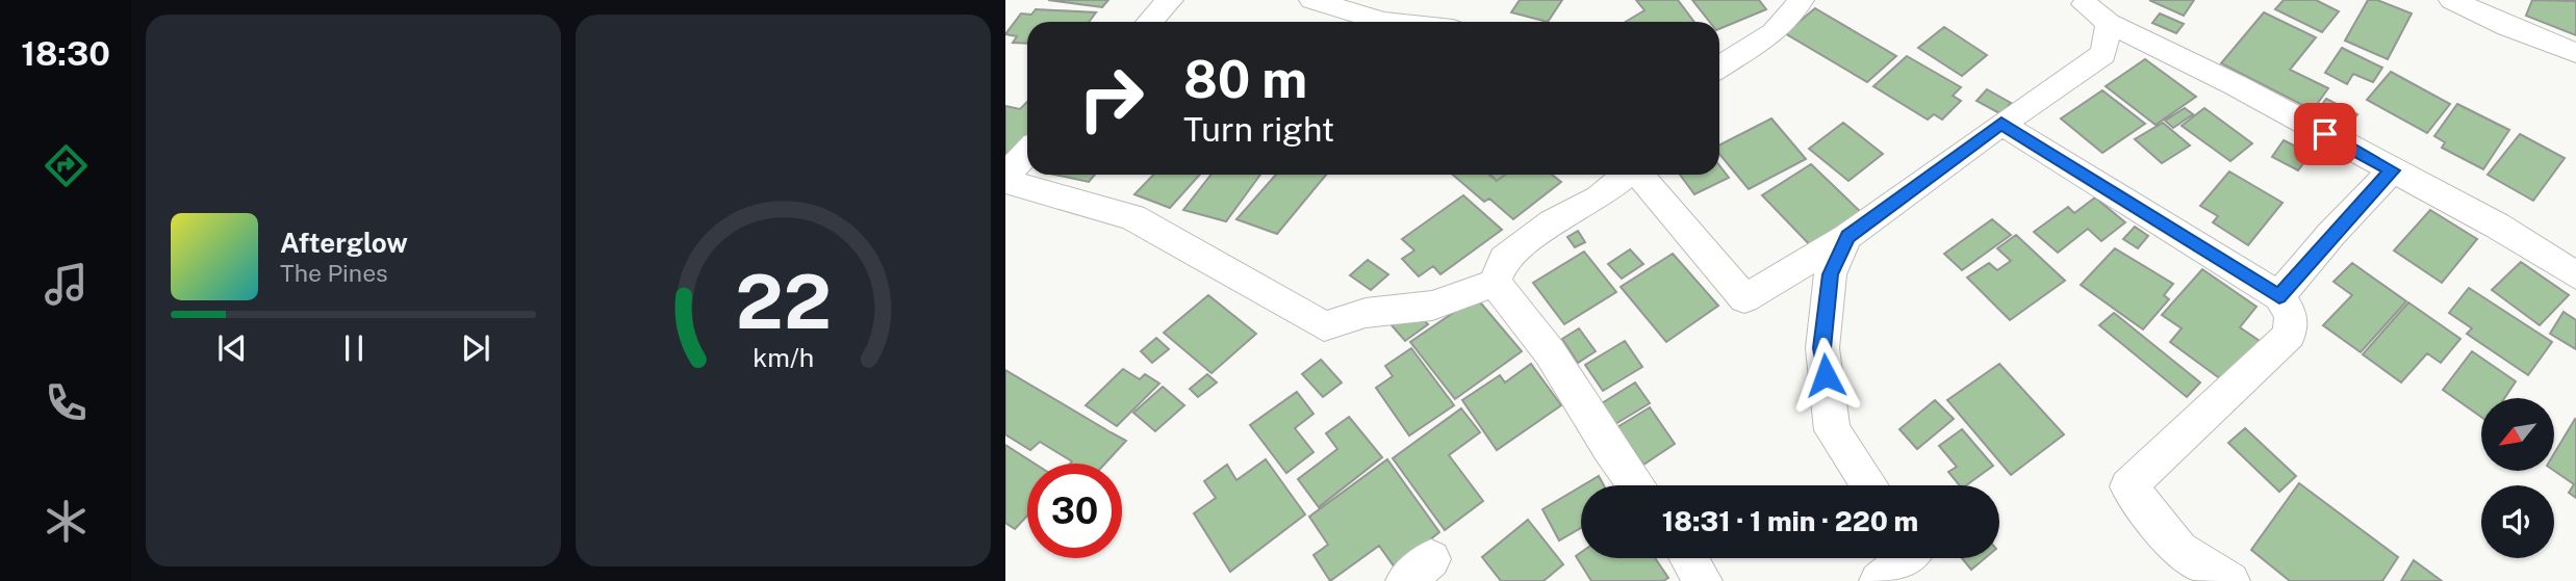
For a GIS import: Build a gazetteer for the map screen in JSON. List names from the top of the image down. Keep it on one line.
{"north":"bottom left","page":{"tabs":"18:30","turn":["80 m","Turn right"],"song":["Afterglow","The Pines"],"limit":"30","trip":"18:31 · 1 min · 220 m","gauge":["22","km/h"]}}
